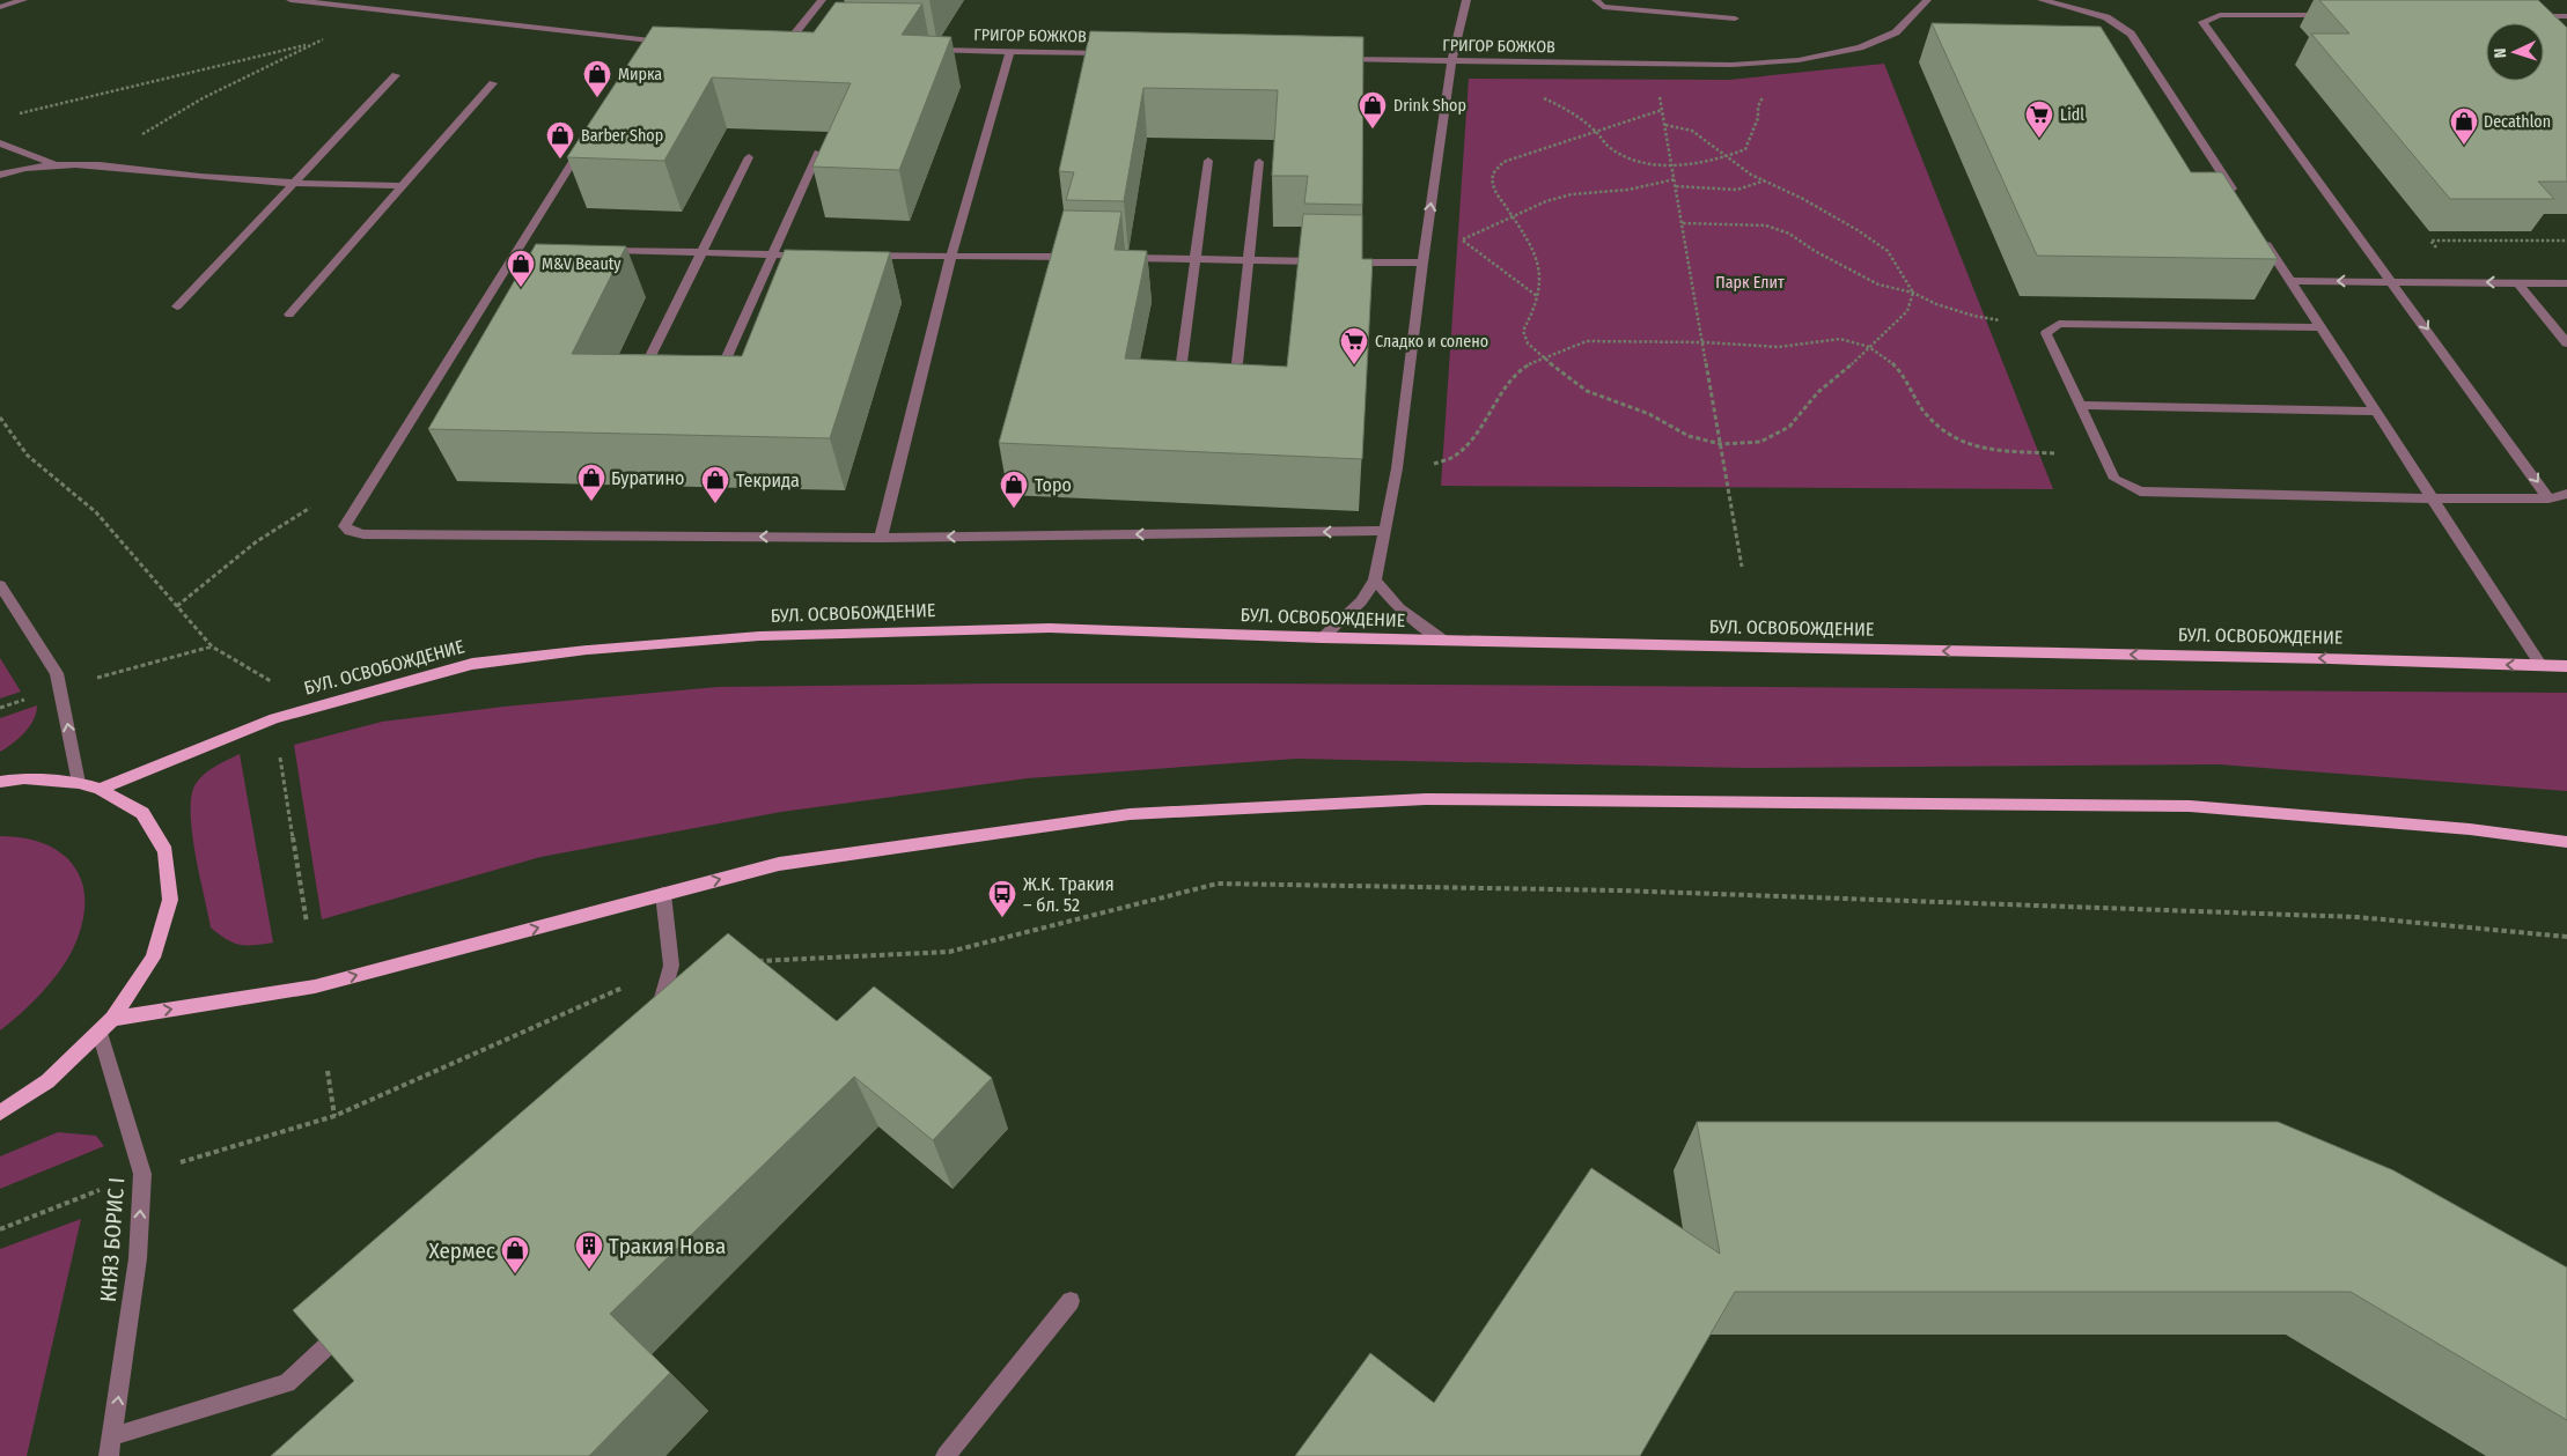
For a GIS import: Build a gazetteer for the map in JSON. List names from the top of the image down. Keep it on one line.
{"streets":{"main road":["БУЛ. ОСВОБОЖДЕНИЕ"],"street":["ГРИГОР БОЖКОВ","КНЯЗ БОРИС I"]},"one_way":["БУЛ. ОСВОБОЖДЕНИЕ","КНЯЗ БОРИС I"],"parks":["Парк Елит"],"places":{"shop":["Мирка","Drink Shop","Decathlon","Barber Shop","M&V Beauty","Буратино","Текрида","Торо","Хермес"],"supermarket":["Lidl","Сладко и солено"],"bus stop":["Ж.К. Тракия – бл. 52"],"building":["Тракия Нова"]},"north":"left"}
